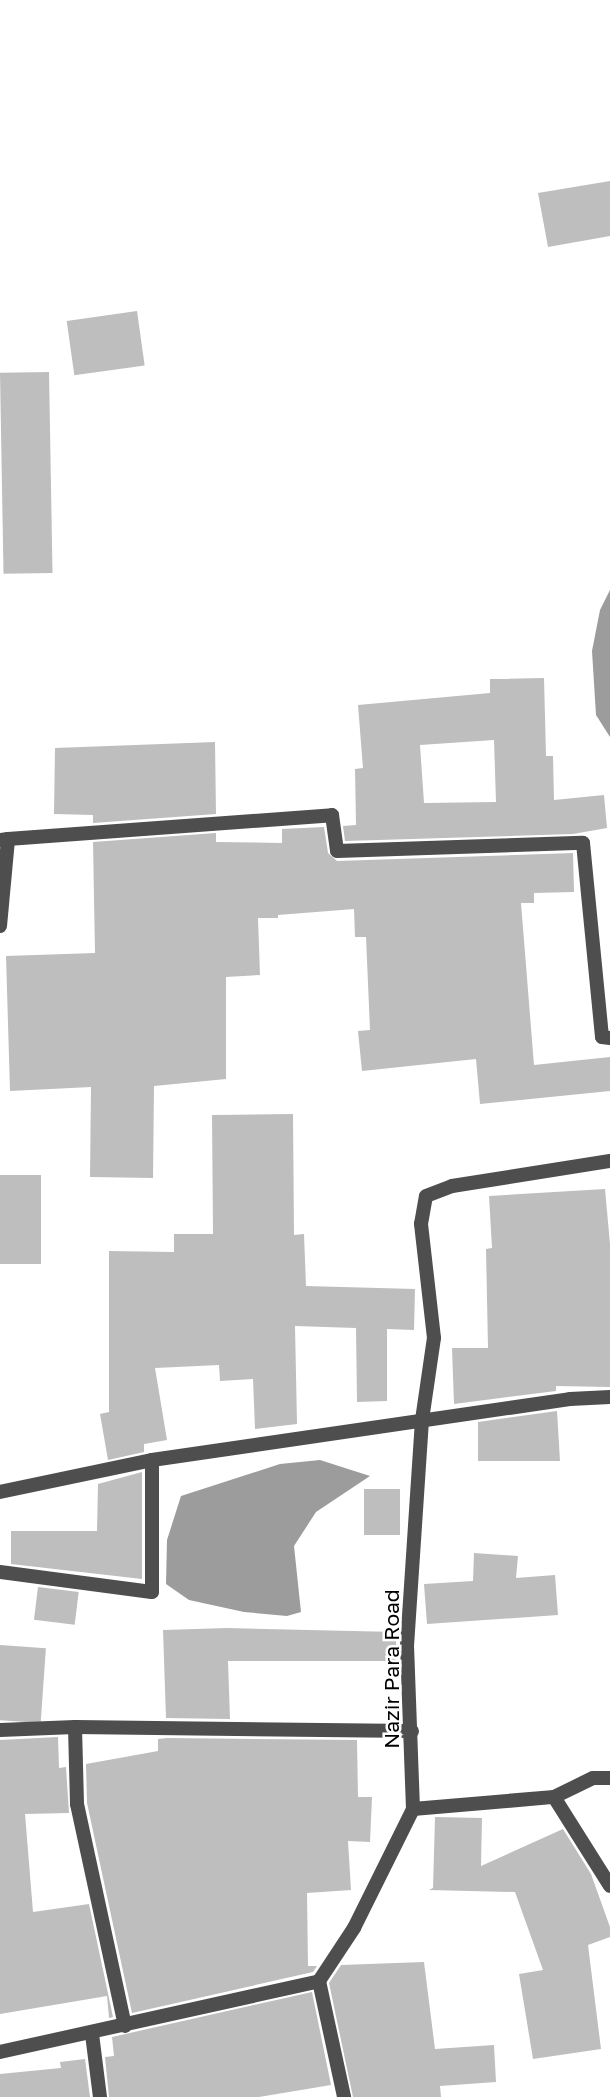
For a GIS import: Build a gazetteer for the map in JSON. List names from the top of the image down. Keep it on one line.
{"streets":{"street":["Nazir Para Road"]}}
